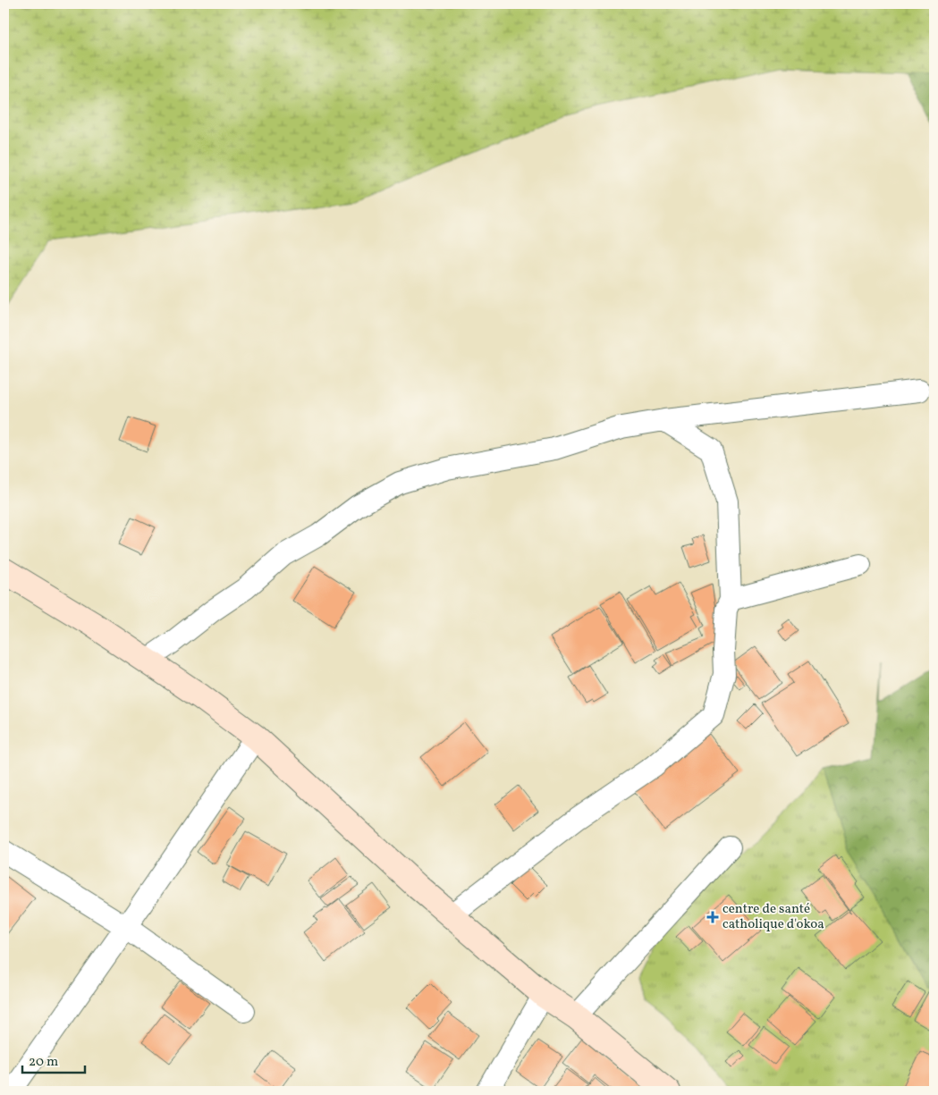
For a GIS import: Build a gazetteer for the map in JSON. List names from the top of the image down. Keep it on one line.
{"places":{"health":["centre de santé catholique d'okoa"]},"scale_bar":"20 m"}
